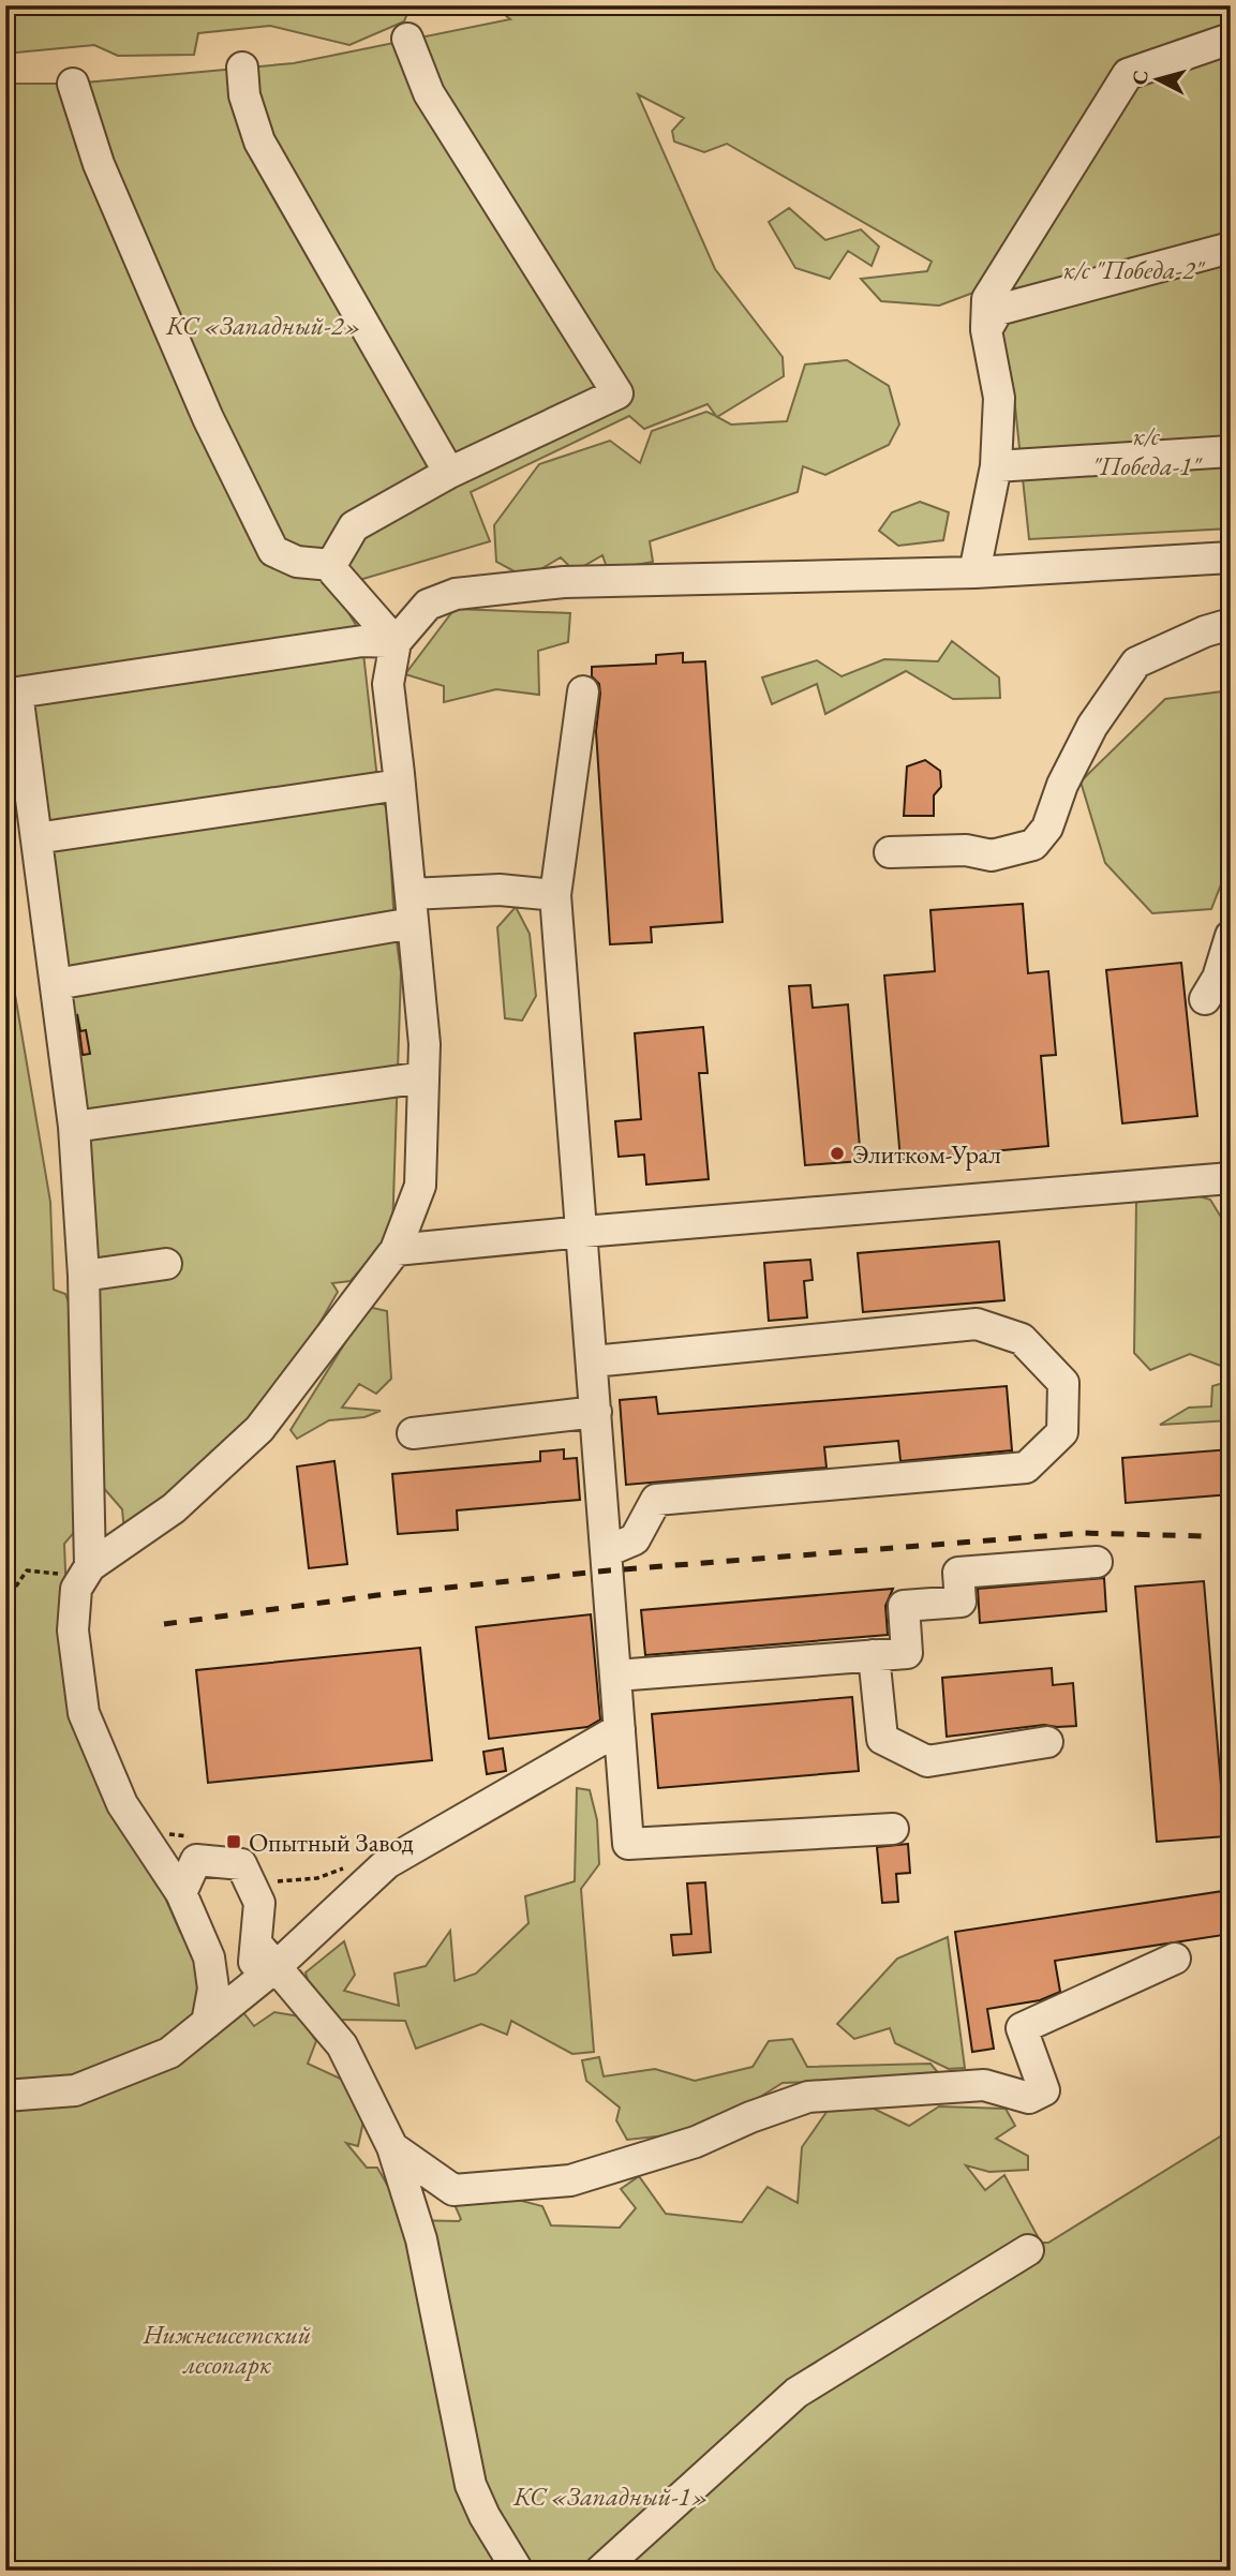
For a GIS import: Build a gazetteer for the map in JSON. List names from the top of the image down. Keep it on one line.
{"parks":["к/с \"Победа-2\"","КС «Западный-2»","к/с \"Победа-1\"","Нижнеисетский лесопарк","КС «Западный-1»"],"places":{"other":["Элитком-Урал"],"transit":["Опытный Завод"]},"north":"left"}
